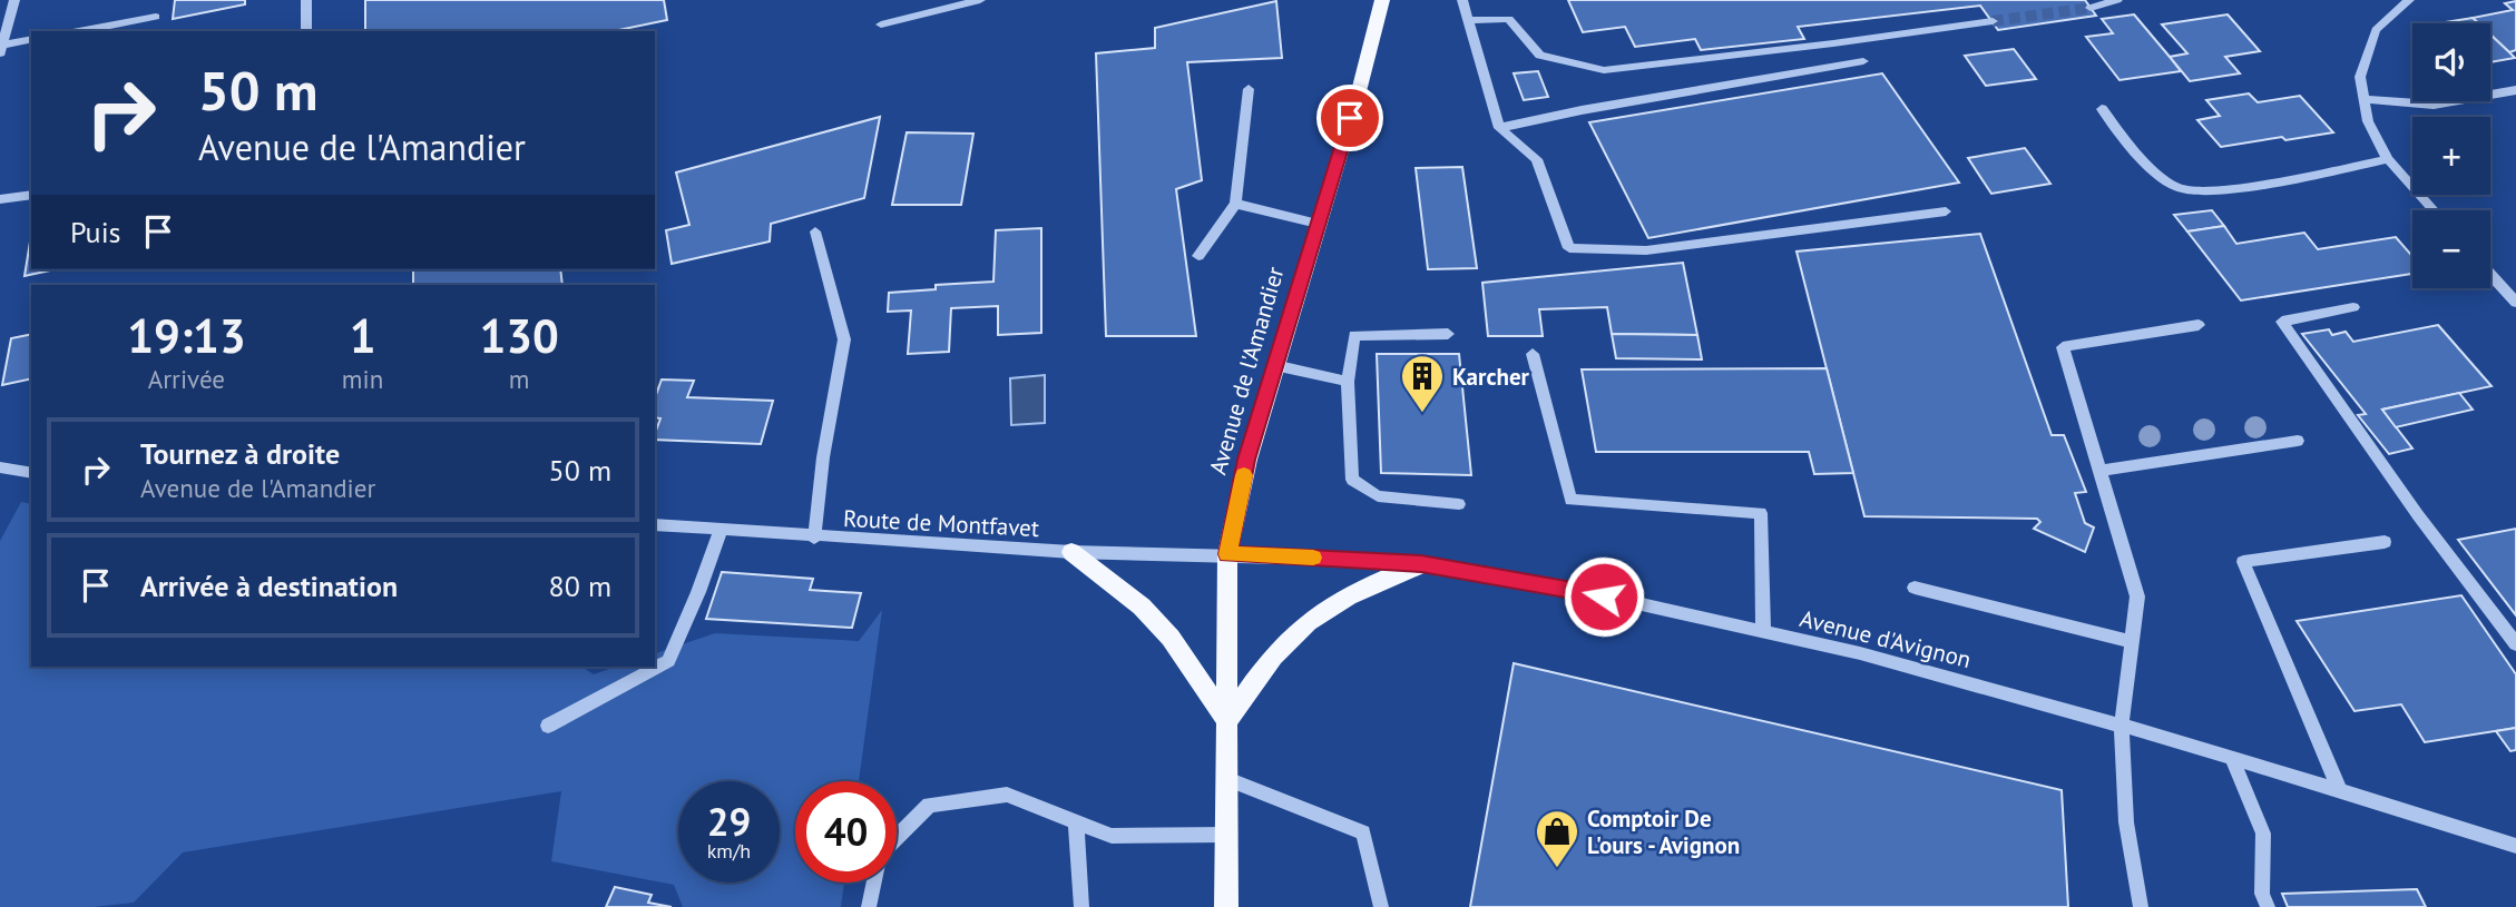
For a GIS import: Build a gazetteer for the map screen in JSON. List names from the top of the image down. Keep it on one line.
{"streets":{"main road":["Avenue de l'Amandier"],"street":["Route de Montfavet","Avenue d'Avignon"]},"crossings":[["Avenue de l'Amandier","Route de Montfavet"],["Avenue de l'Amandier","Avenue d'Avignon"],["Route de Montfavet","Avenue d'Avignon"]],"places":{"building":["Karcher"],"shop":["Comptoir De L'ours - Avignon"]},"page":{"map_buttons":["+","−"],"turn":["50 m","Avenue de l'Amandier"],"then":"Puis","eta":["19:13","Arrivée","1","min","130","m"],"list":[{"name":"Tournez à droite","note":"Avenue de l'Amandier","value":"50 m"},{"name":"Arrivée à destination","value":"80 m"}],"speed":"29 km/h","limit":"40"}}
